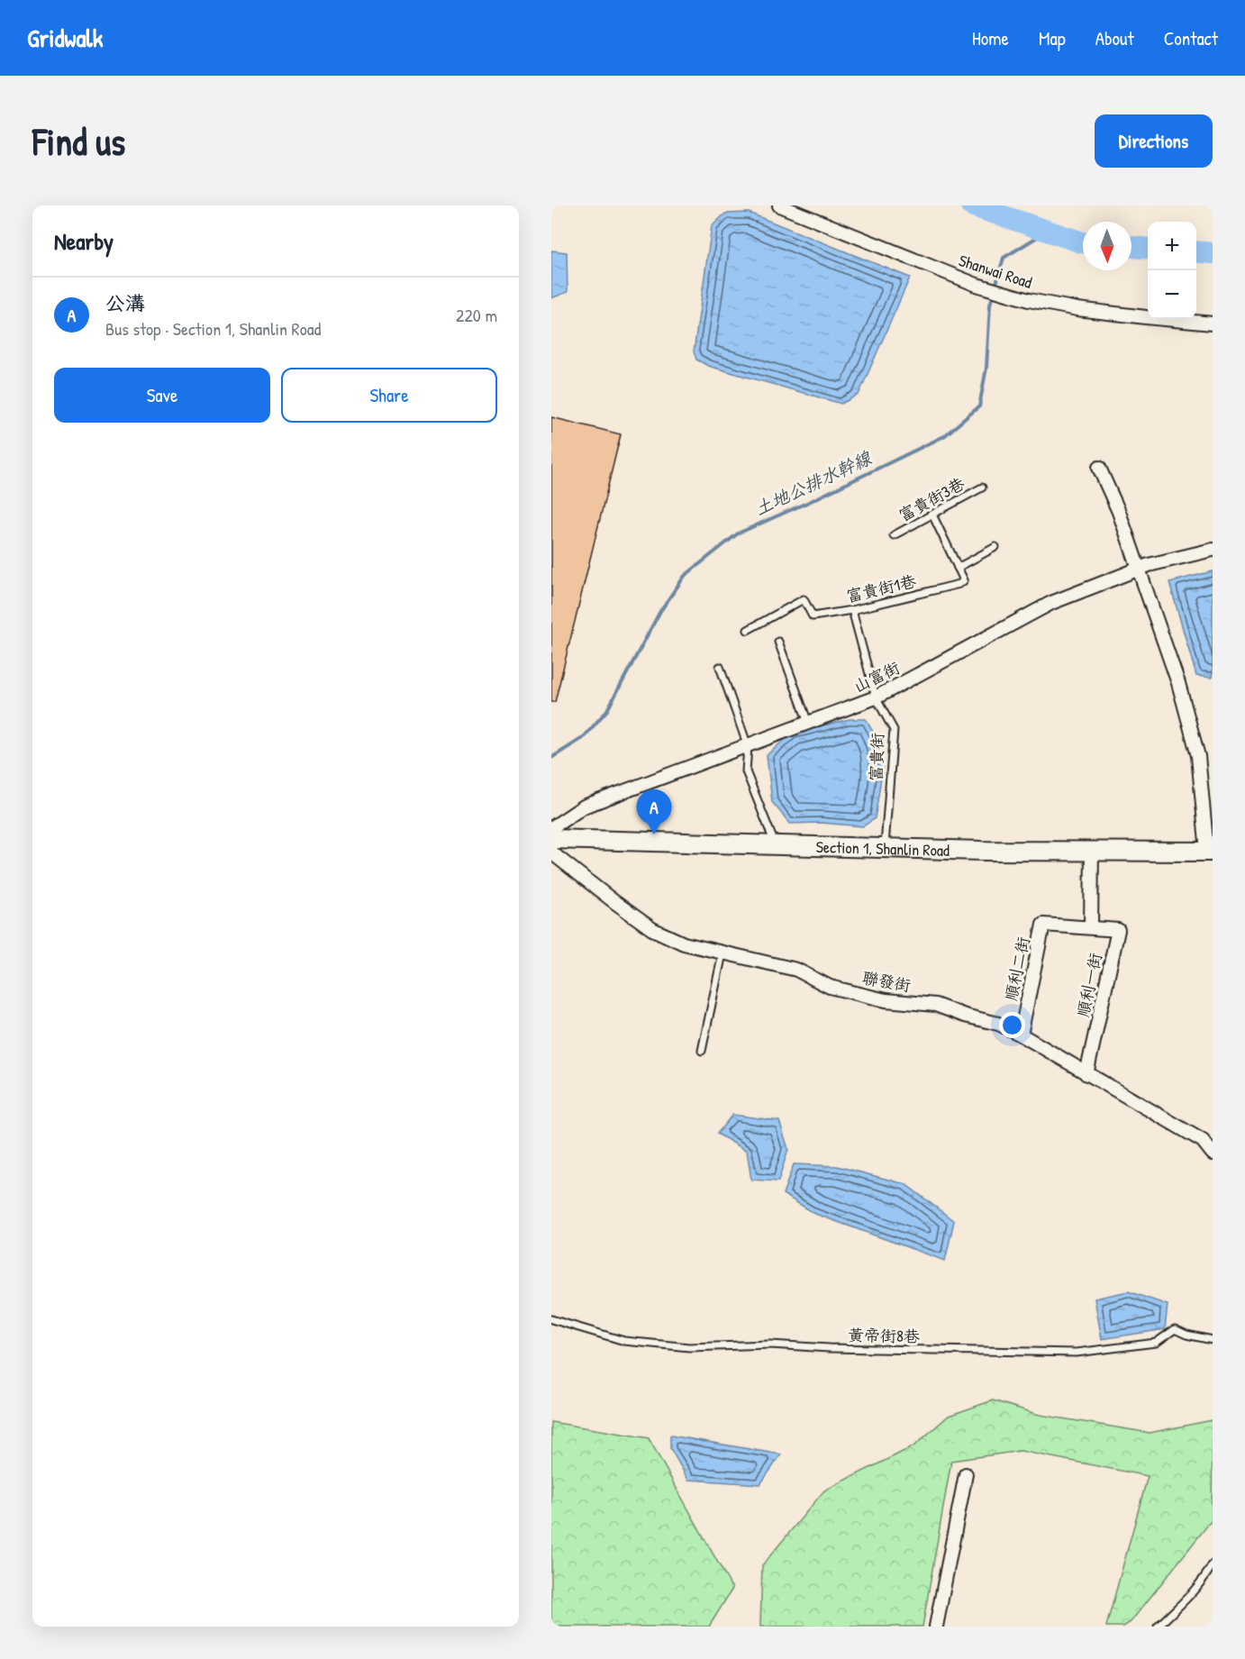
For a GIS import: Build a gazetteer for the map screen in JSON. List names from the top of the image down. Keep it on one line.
{"streets":{"main road":["Section 1, Shanlin Road"],"street":["Shanwai Road","山富街","順利二街","聯發街","順利一街"],"lane":["富貴街3巷","富貴街1巷","富貴街","黃帝街8巷"]},"crossings":[["富貴街1巷","富貴街"],["山富街","富貴街"],["富貴街","Section 1, Shanlin Road"],["順利二街","聯發街"],["順利二街","順利一街"],["聯發街","順利一街"]],"water":["土地公排水幹線"],"north":"bottom","page":{"header":"Gridwalk","nav":["Home","Map","About","Contact"],"buttons":["Directions",["Save","Share"]],"title":"Find us","heading":"Nearby","map_buttons":["+","−"],"list":[{"mark":"A","name":"公溝","note":"Bus stop · Section 1, Shanlin Road","value":"220 m"}],"pins":"A"}}
